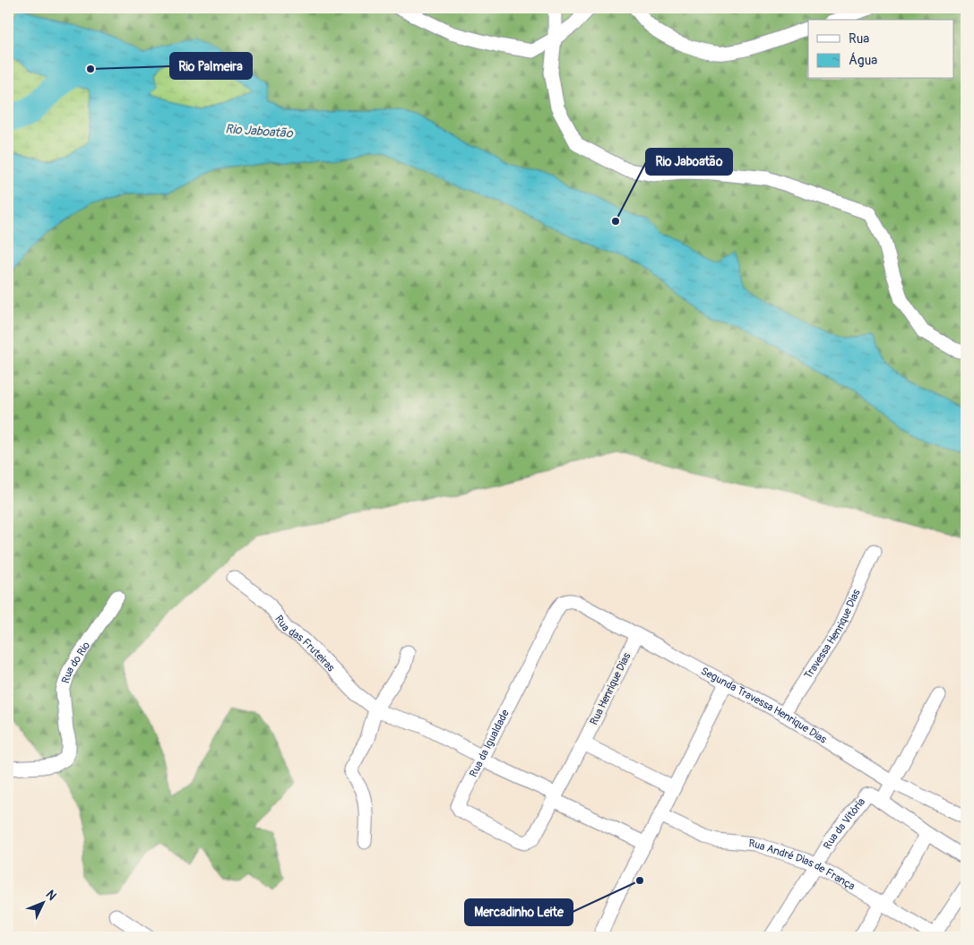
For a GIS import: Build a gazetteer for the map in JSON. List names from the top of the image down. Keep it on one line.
{"streets":{"street":["Travessa Henrique Dias","Rua das Fruteiras","Rua do Rio","Rua Henrique Dias","Segunda Travessa Henrique Dias","Rua da Igualdade","Rua da Vitória","Rua André Dias de França"]},"crossings":[["Travessa Henrique Dias","Segunda Travessa Henrique Dias"],["Rua das Fruteiras","Rua Henrique Dias"],["Rua das Fruteiras","Rua da Igualdade"],["Rua Henrique Dias","Segunda Travessa Henrique Dias"],["Rua Henrique Dias","Rua da Igualdade"],["Segunda Travessa Henrique Dias","Rua da Igualdade"],["Segunda Travessa Henrique Dias","Rua da Vitória"],["Rua da Vitória","Rua André Dias de França"]],"water":["Rio Jaboatão"],"places":["Rio Palmeira","Rio Jaboatão","Mercadinho Leite"],"legend":["Rua","Água"],"north":"top right"}
